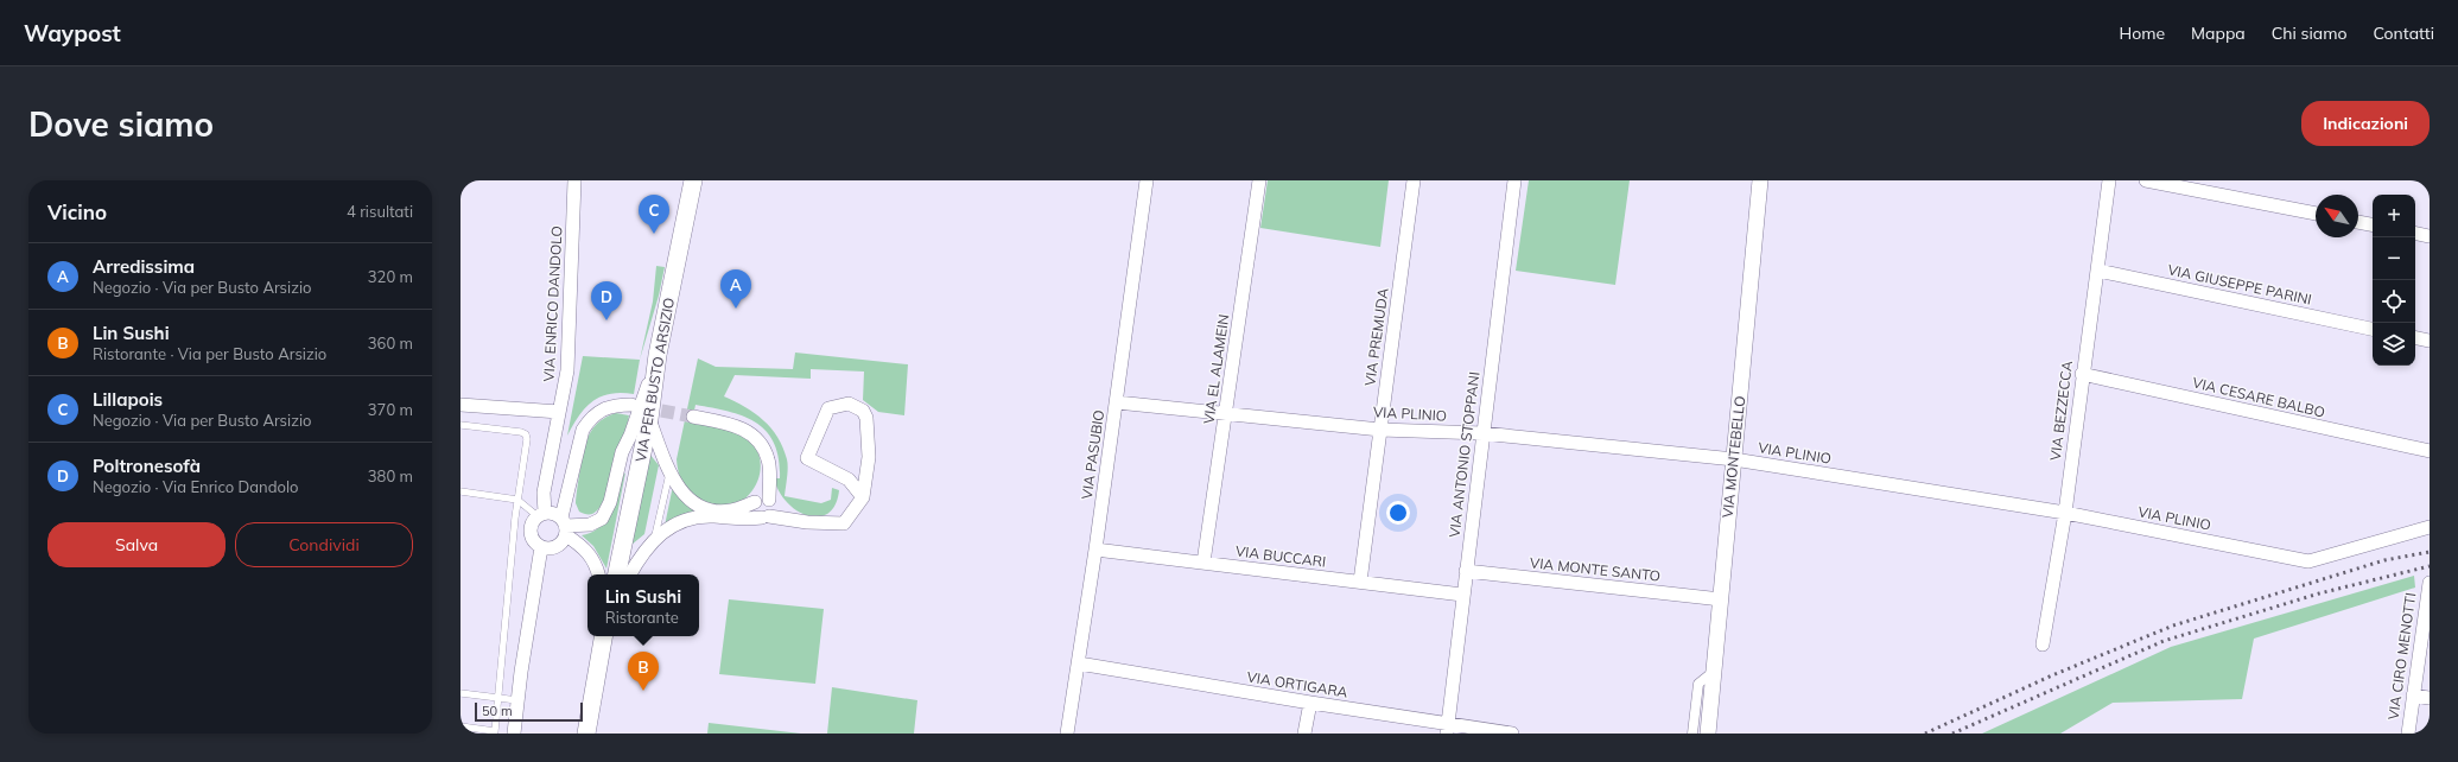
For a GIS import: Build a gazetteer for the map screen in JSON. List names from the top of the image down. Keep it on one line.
{"streets":{"main road":["VIA PER BUSTO ARSIZIO"],"street":["VIA GIUSEPPE PARINI","VIA ENRICO DANDOLO","VIA PREMUDA","VIA EL ALAMEIN","VIA CESARE BALBO","VIA BEZZECCA","VIA PLINIO","VIA PASUBIO","VIA ANTONIO STOPPANI","VIA MONTEBELLO","VIA BUCCARI","VIA MONTE SANTO","VIA CIRO MENOTTI","VIA ORTIGARA"]},"crossings":[["VIA GIUSEPPE PARINI","VIA BEZZECCA"],["VIA PREMUDA","VIA PLINIO"],["VIA PREMUDA","VIA BUCCARI"],["VIA EL ALAMEIN","VIA PLINIO"],["VIA EL ALAMEIN","VIA BUCCARI"],["VIA CESARE BALBO","VIA BEZZECCA"],["VIA BEZZECCA","VIA PLINIO"],["VIA PLINIO","VIA PASUBIO"],["VIA PLINIO","VIA ANTONIO STOPPANI"],["VIA PLINIO","VIA MONTEBELLO"],["VIA PASUBIO","VIA BUCCARI"],["VIA PASUBIO","VIA ORTIGARA"],["VIA ANTONIO STOPPANI","VIA BUCCARI"],["VIA ANTONIO STOPPANI","VIA MONTE SANTO"],["VIA ANTONIO STOPPANI","VIA ORTIGARA"],["VIA MONTEBELLO","VIA MONTE SANTO"]],"scale_bar":"50 m","north":"top left","page":{"header":"Waypost","nav":["Home","Mappa","Chi siamo","Contatti"],"buttons":["Indicazioni",["Salva","Condividi"]],"title":"Dove siamo","heading":["Vicino","4 risultati"],"map_buttons":["+","−"],"pins":["C","A","D","B"],"list":[{"mark":"A","name":"Arredissima","note":"Negozio · Via per Busto Arsizio","value":"320 m"},{"mark":"B","name":"Lin Sushi","note":"Ristorante · Via per Busto Arsizio","value":"360 m"},{"mark":"C","name":"Lillapois","note":"Negozio · Via per Busto Arsizio","value":"370 m"},{"mark":"D","name":"Poltronesofà","note":"Negozio · Via Enrico Dandolo","value":"380 m"}],"popup":["Lin Sushi","Ristorante"],"scale":"50 m"}}
